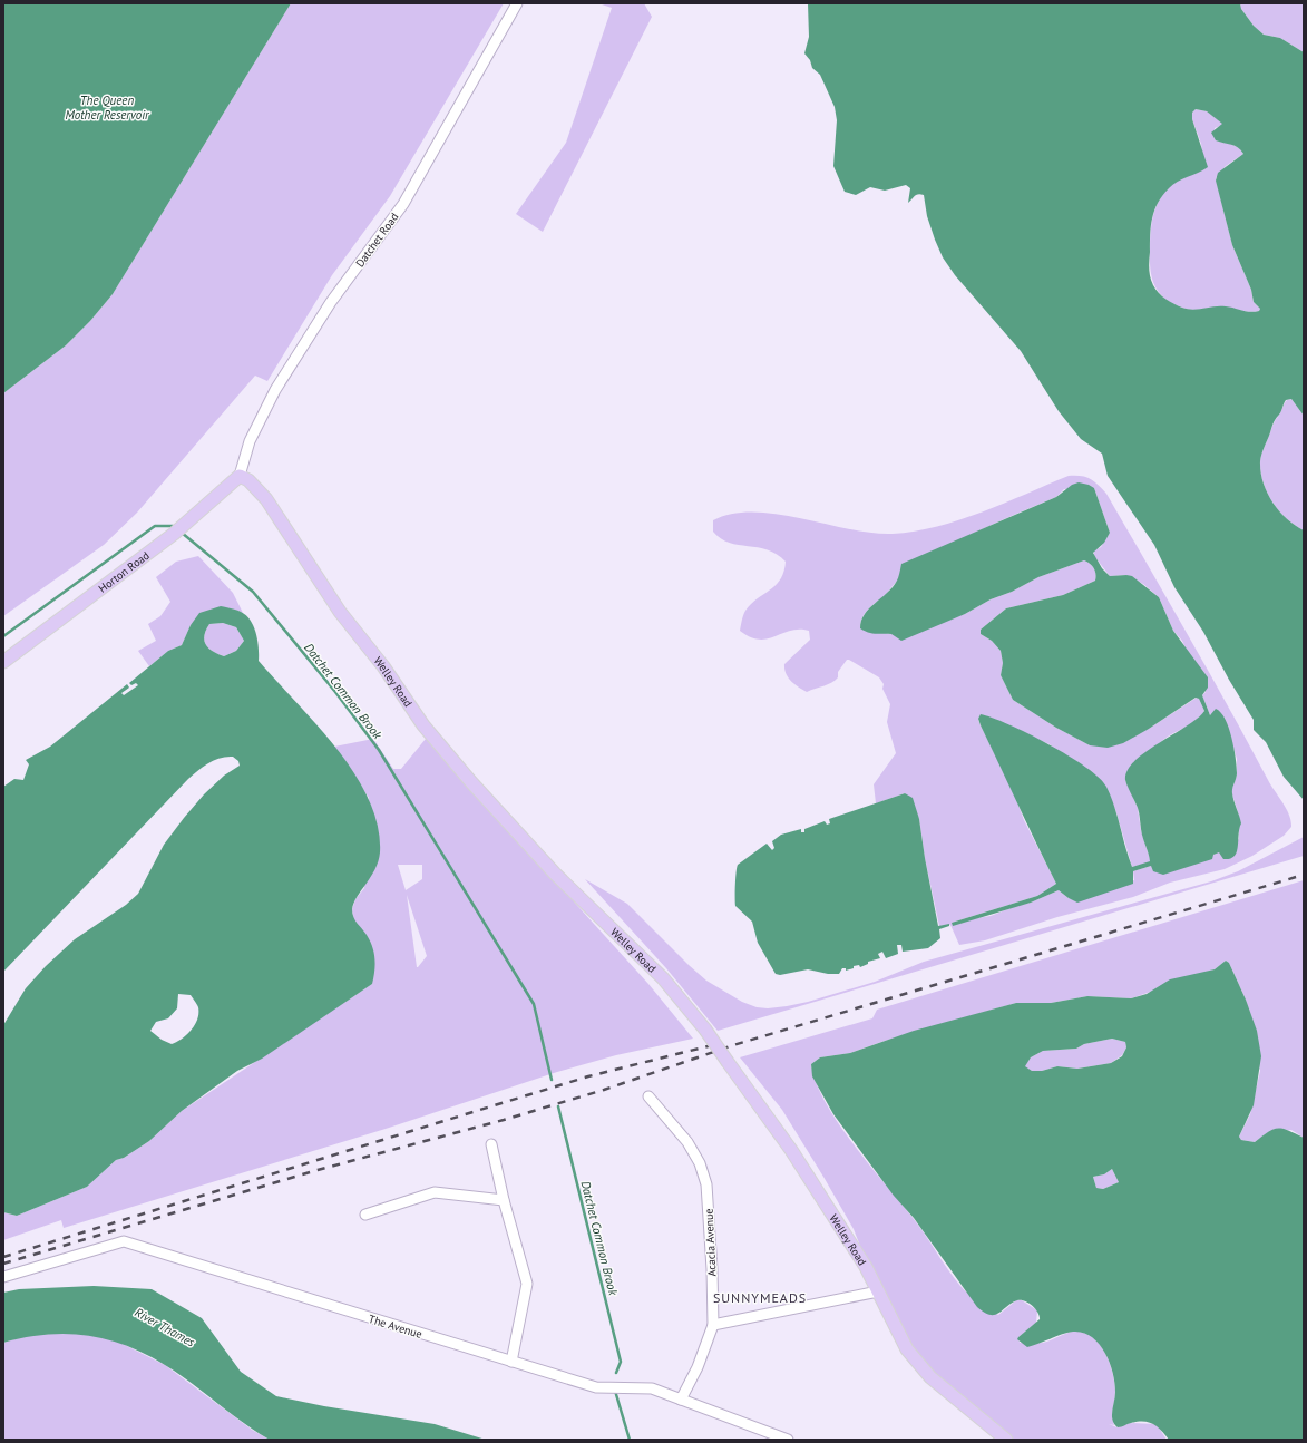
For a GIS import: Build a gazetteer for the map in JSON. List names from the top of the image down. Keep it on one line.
{"streets":{"main road":["Horton Road","Welley Road"],"street":["Datchet Road","Acacia Avenue","The Avenue"]},"crossings":[["Datchet Road","Horton Road"],["Datchet Road","Welley Road"],["Horton Road","Welley Road"],["Acacia Avenue","The Avenue"]],"districts":["SUNNYMEADS"],"water":["The Queen Mother Reservoir","Datchet Common Brook","River Thames"]}
